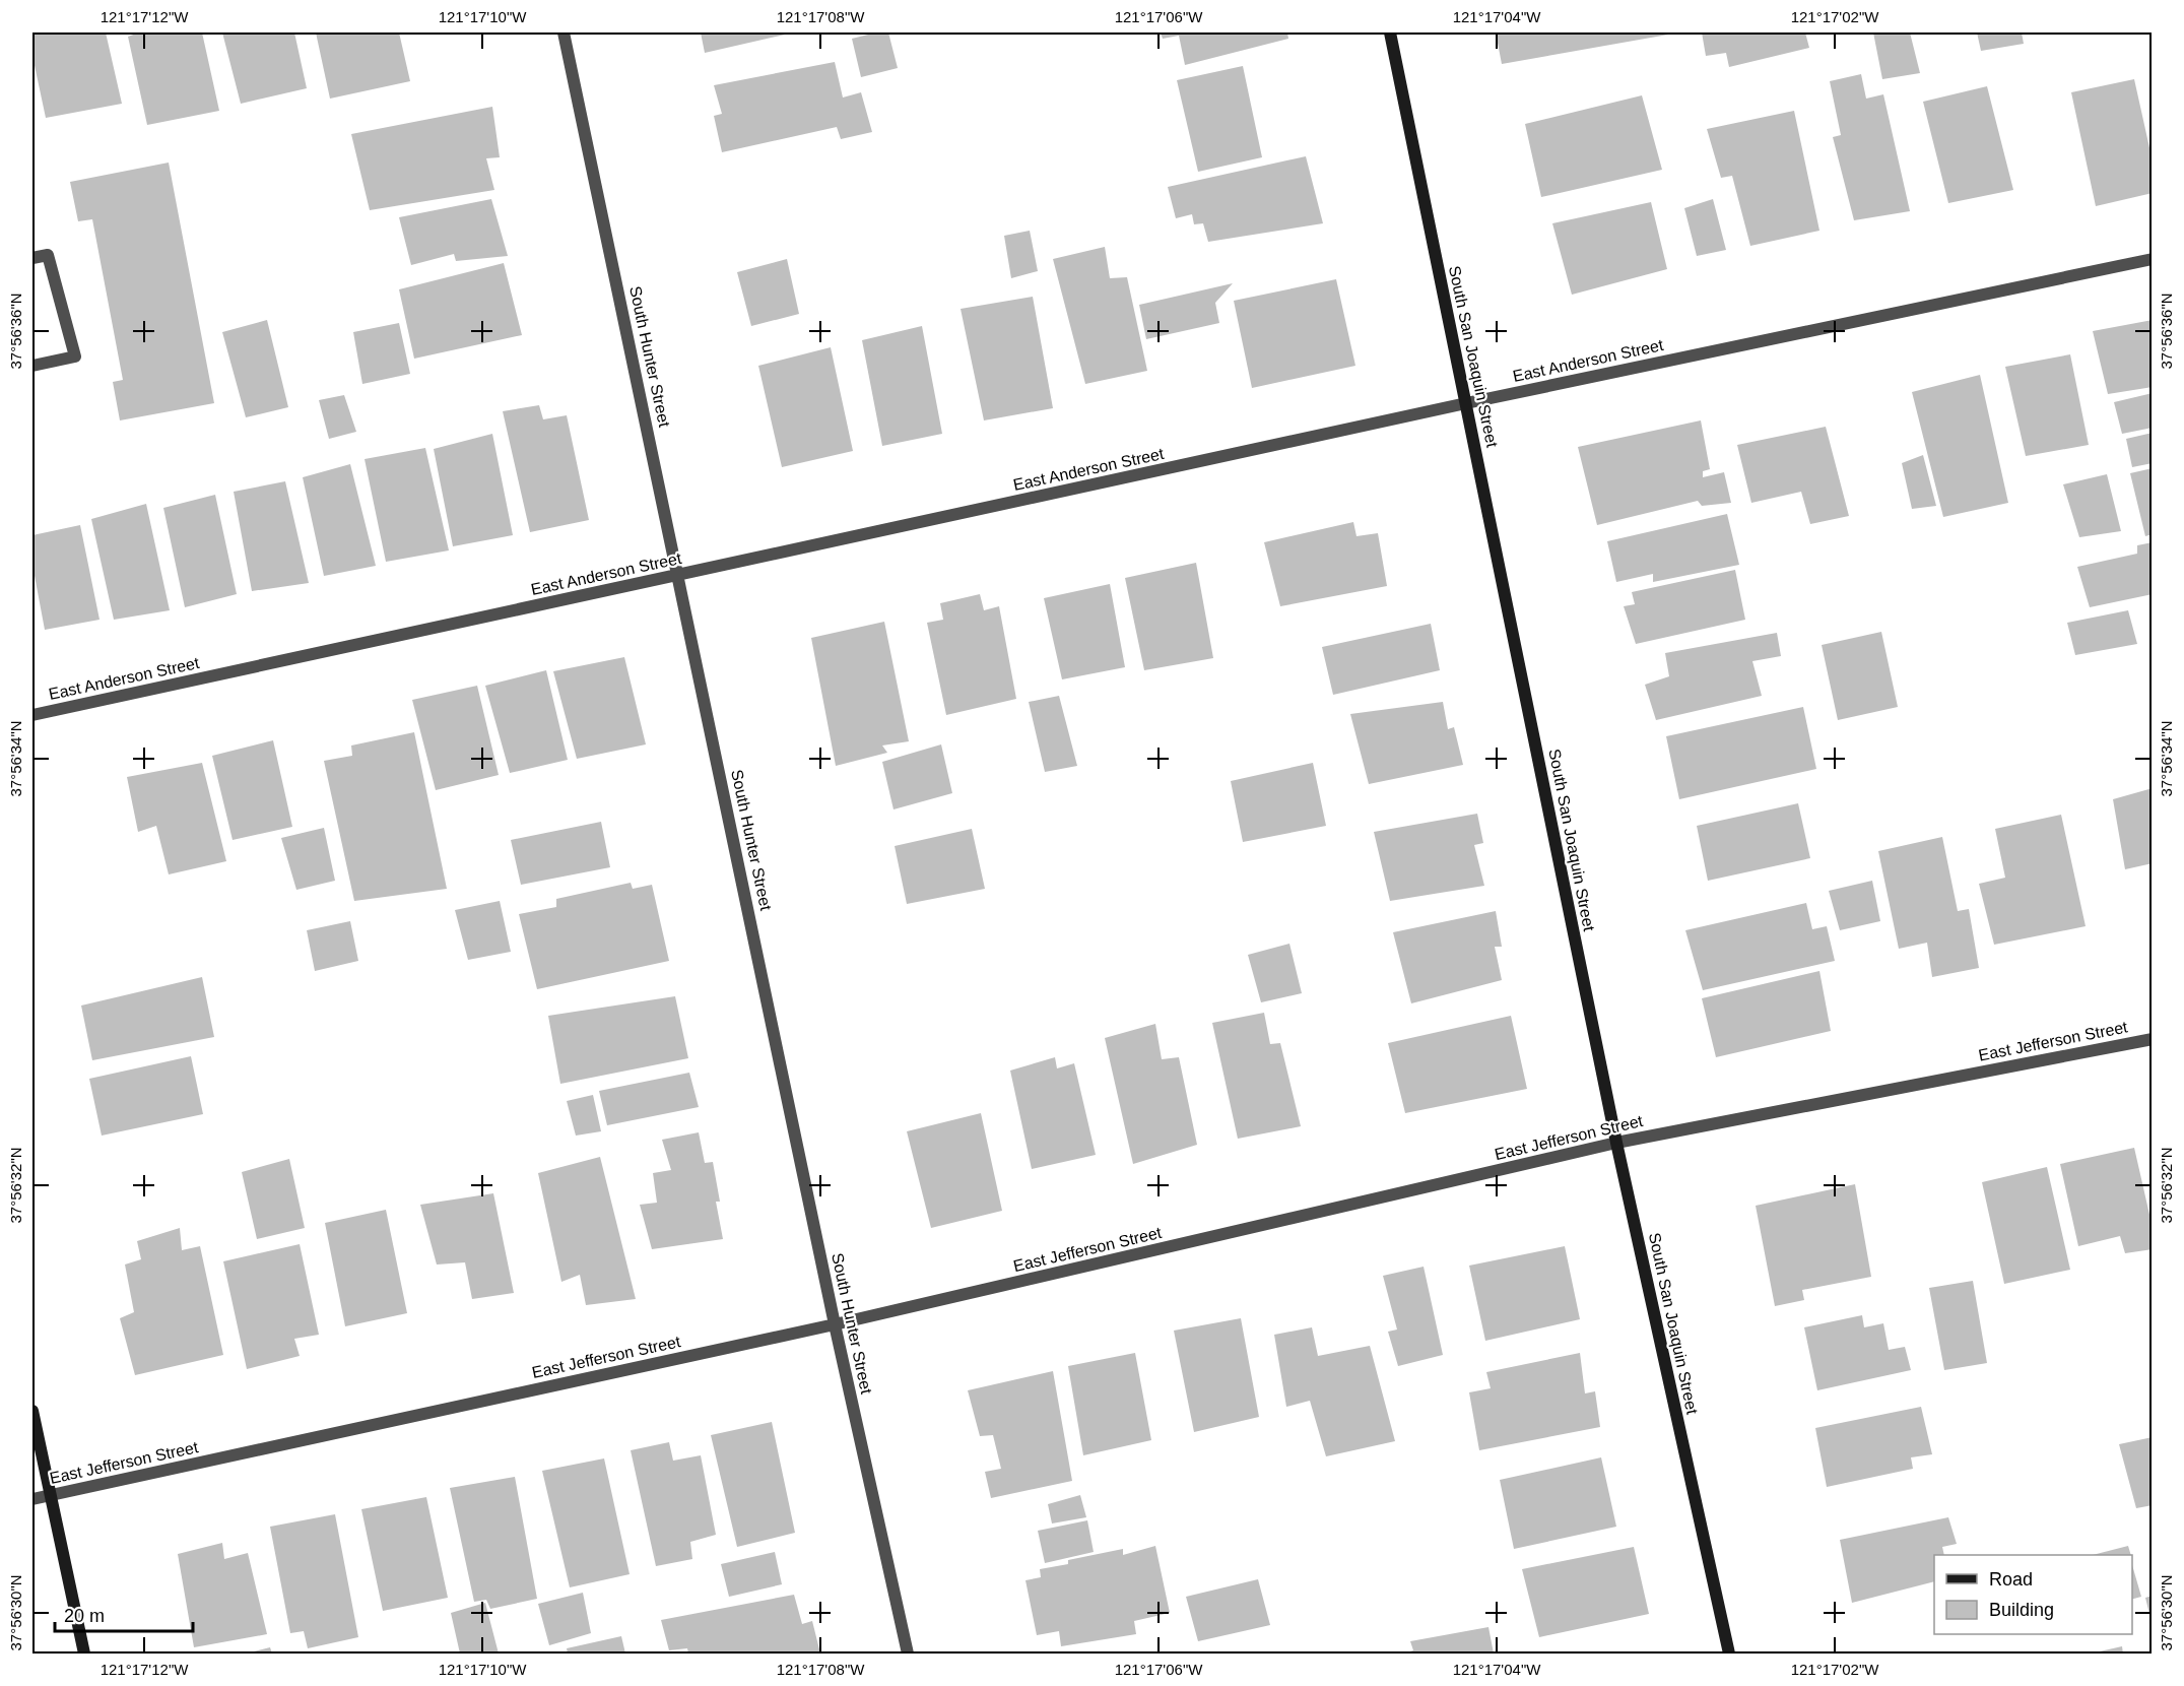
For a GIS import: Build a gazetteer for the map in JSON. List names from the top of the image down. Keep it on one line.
{"streets":{"street":["South Hunter Street","South San Joaquin Street","East Anderson Street","East Jefferson Street"]},"crossings":[["South Hunter Street","East Anderson Street"],["South Hunter Street","East Jefferson Street"],["South San Joaquin Street","East Anderson Street"],["South San Joaquin Street","East Jefferson Street"]],"legend":["Road","Building"],"scale_bar":"20 m","coordinates":["121°17'12\"W","121°17'10\"W","121°17'08\"W","121°17'06\"W","121°17'04\"W","121°17'02\"W","37°56'36\"N","37°56'34\"N","37°56'32\"N","37°56'30\"N"]}
